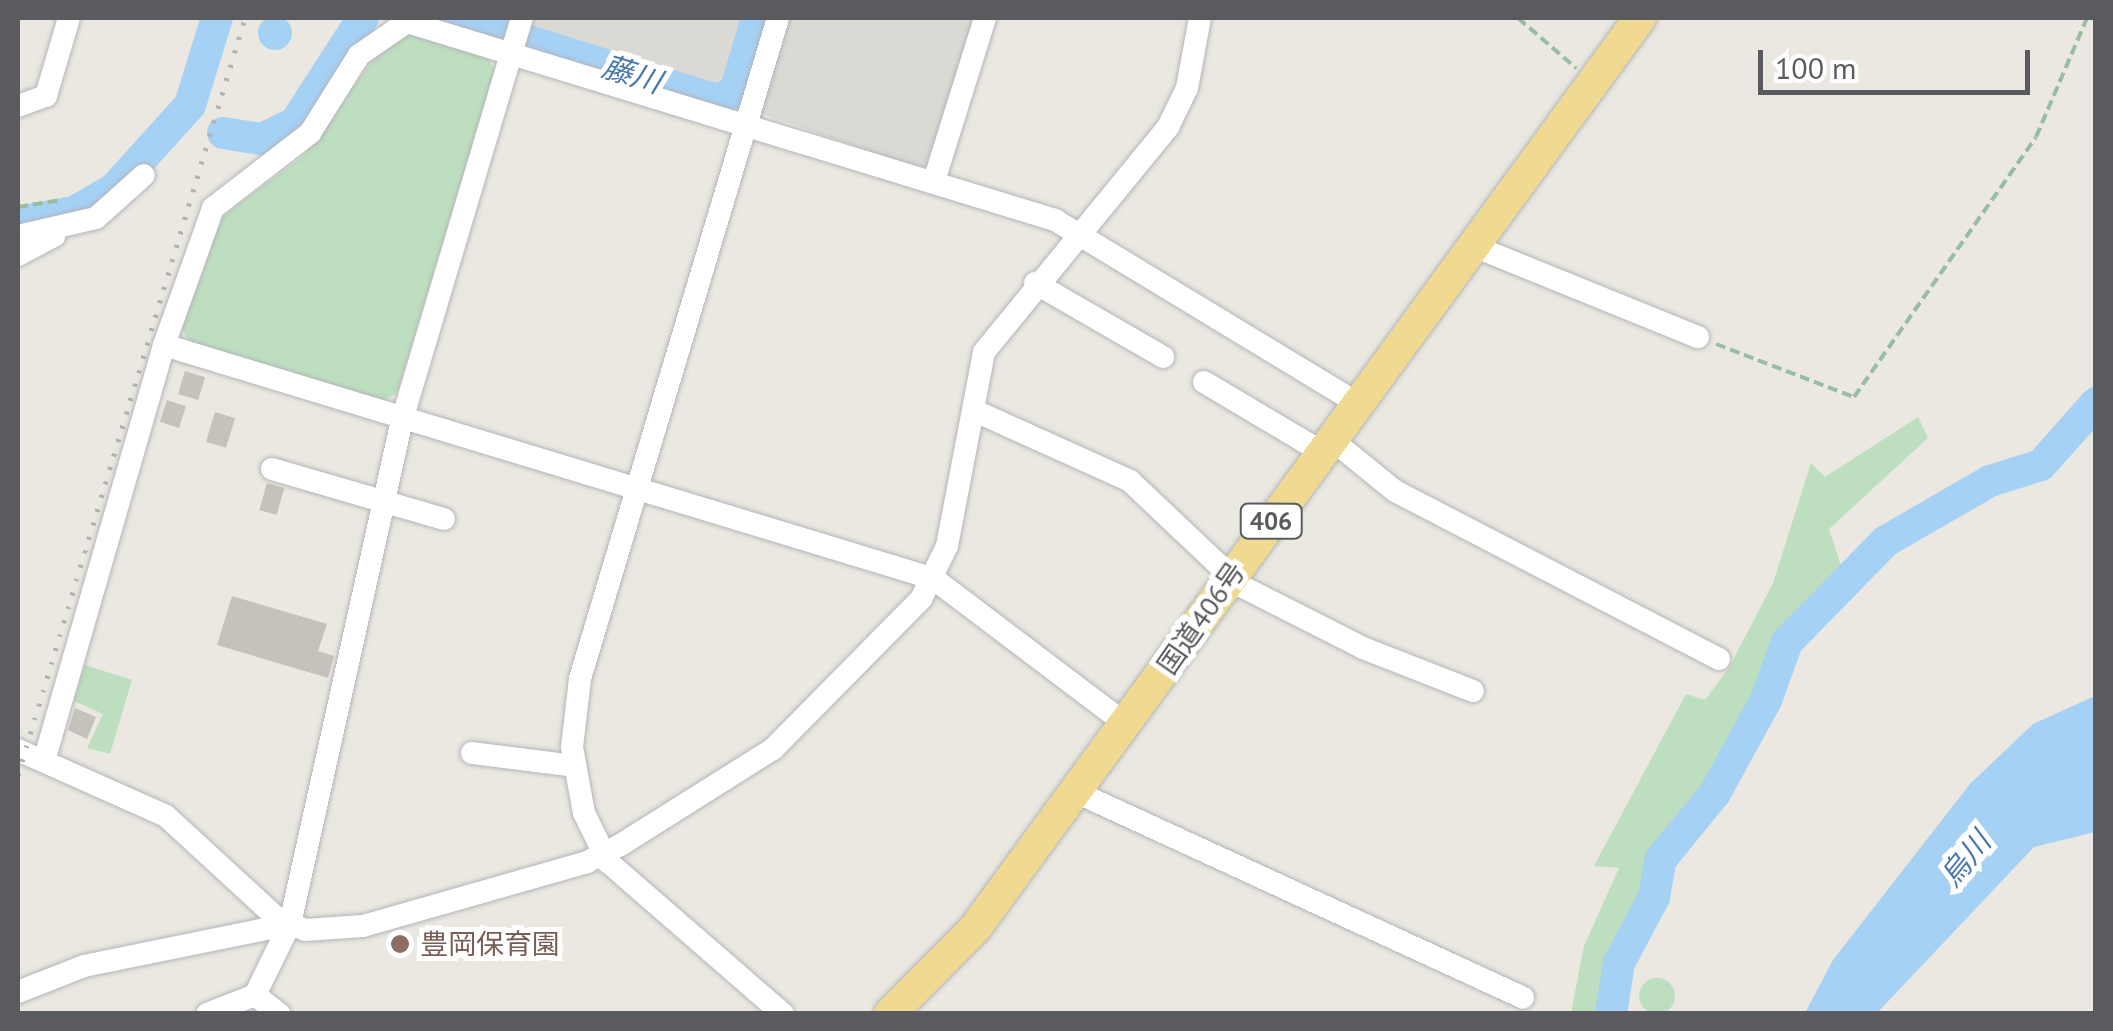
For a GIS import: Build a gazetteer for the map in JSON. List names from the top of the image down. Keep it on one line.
{"streets":{"highway":["406","国道406号"]},"water":["藤川","烏川"],"places":["豊岡保育園"],"scale_bar":"100 m"}
